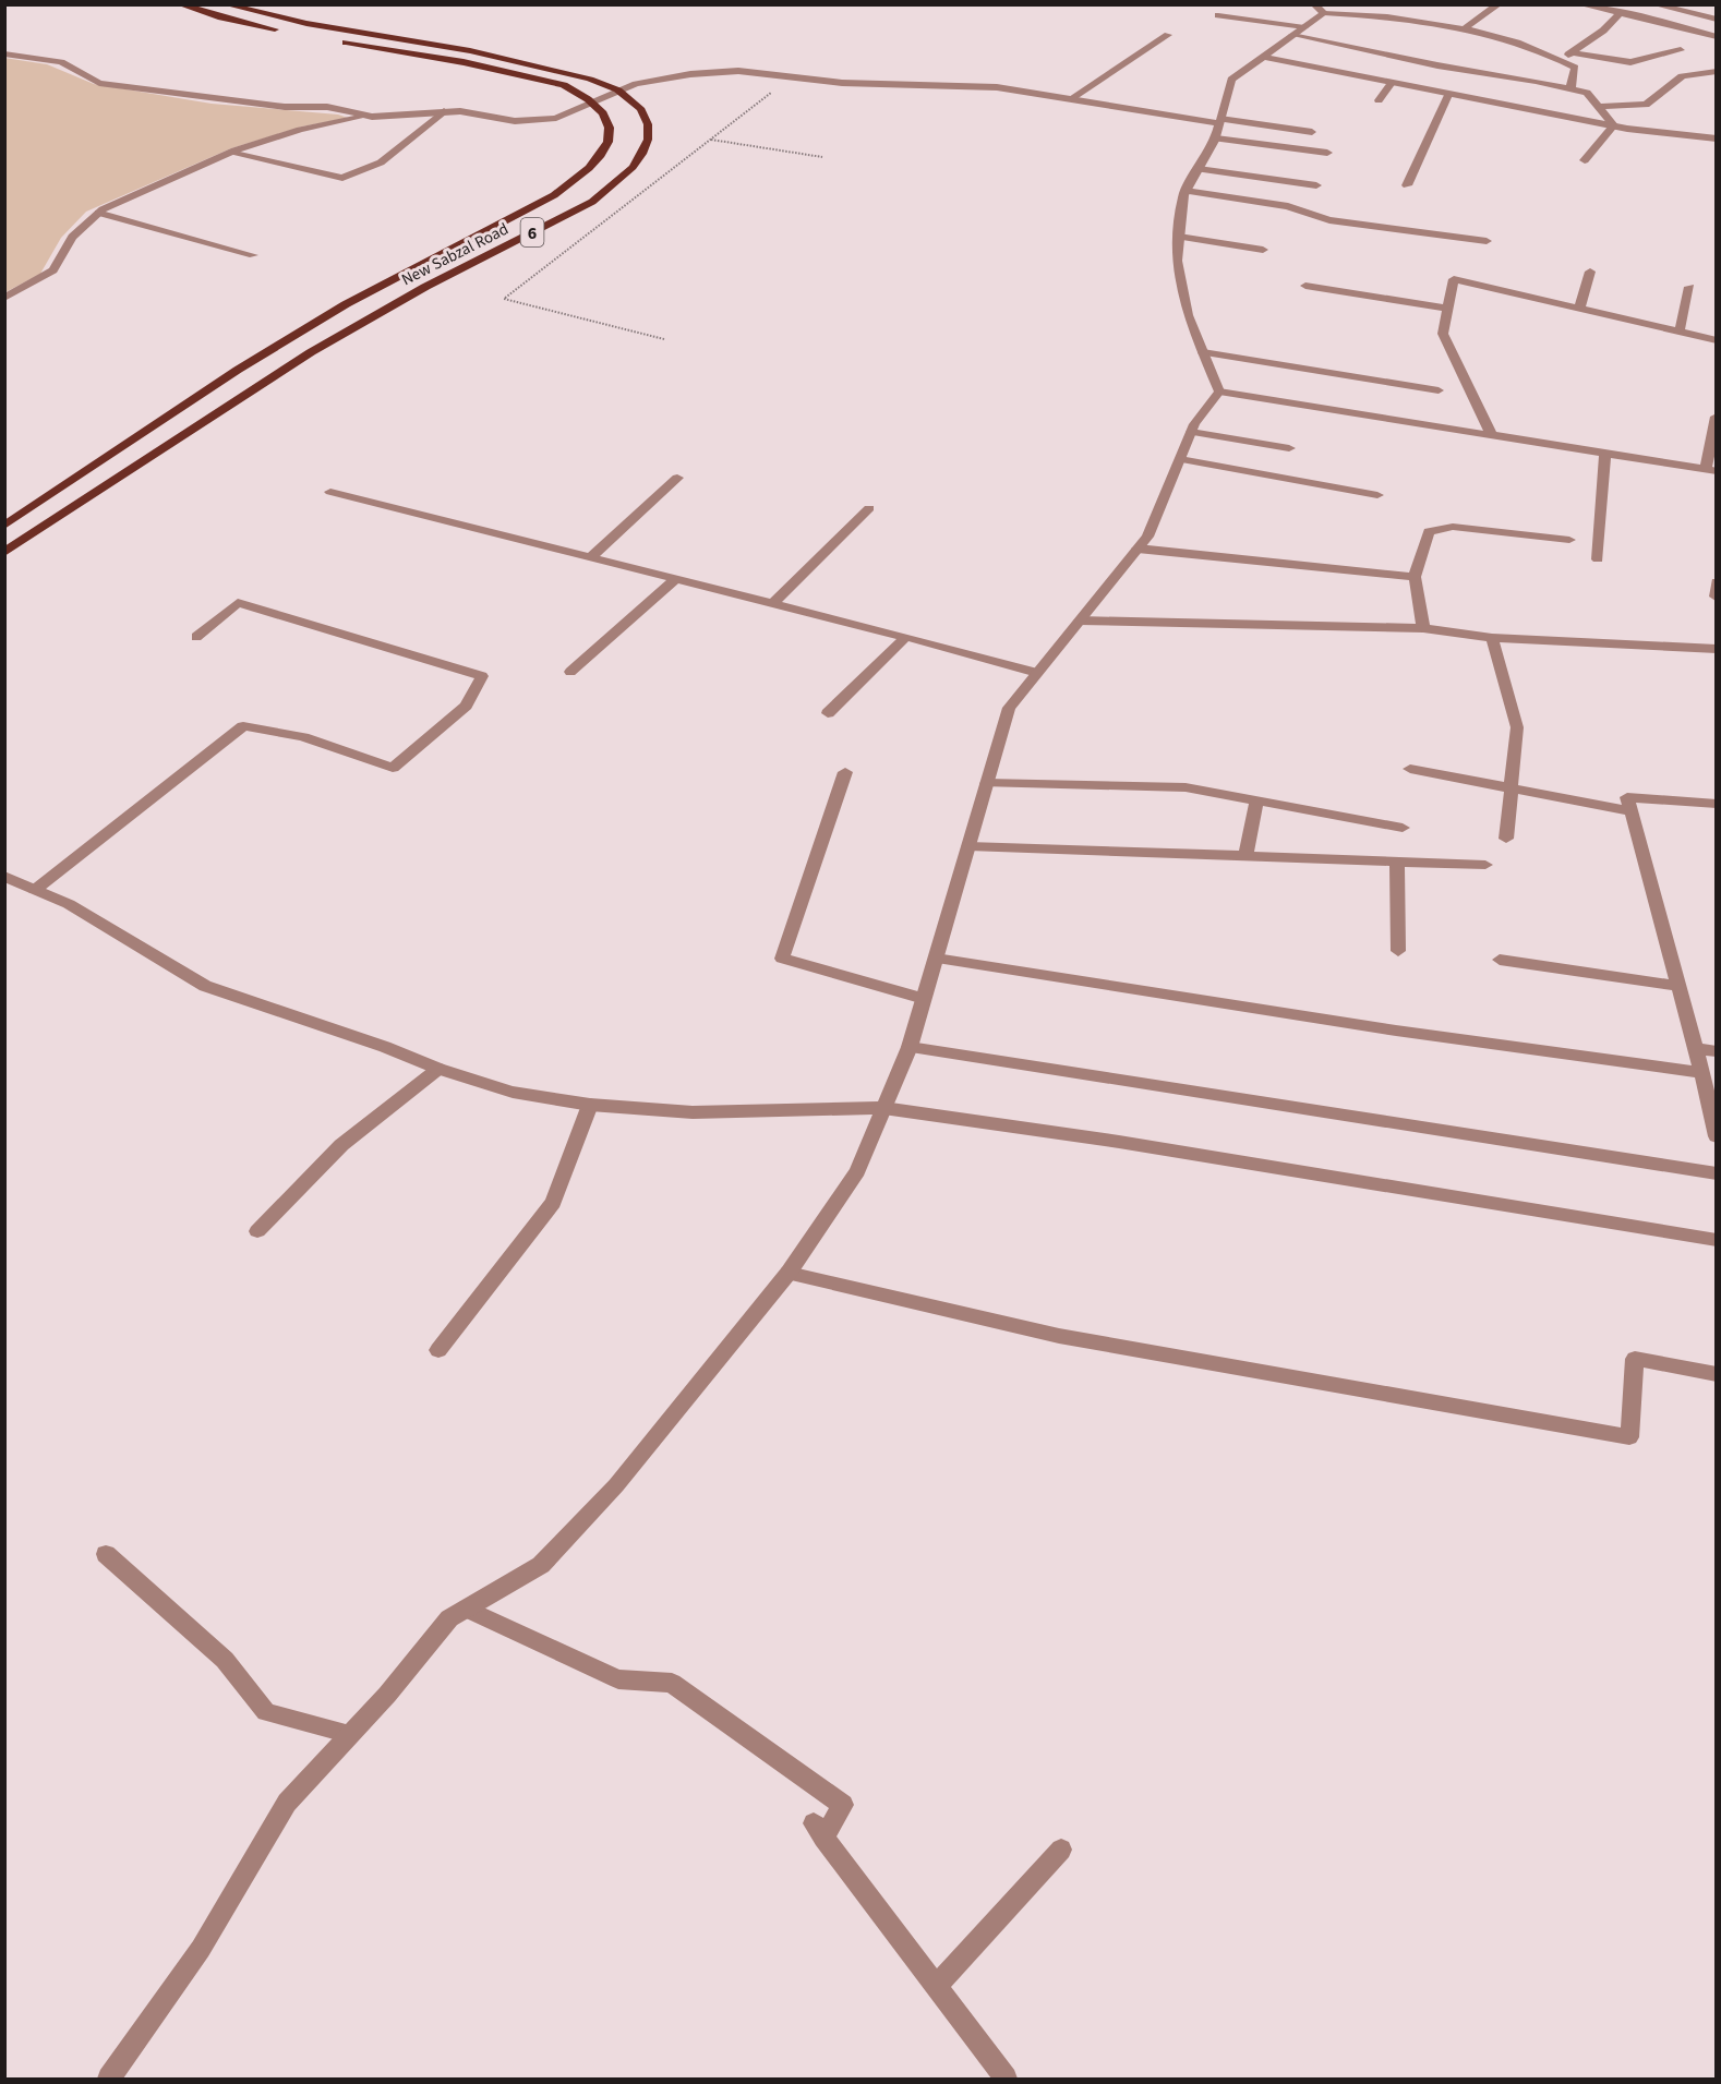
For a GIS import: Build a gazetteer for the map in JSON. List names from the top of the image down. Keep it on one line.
{"streets":{"main road":["6","New Sabzal Road"]}}
